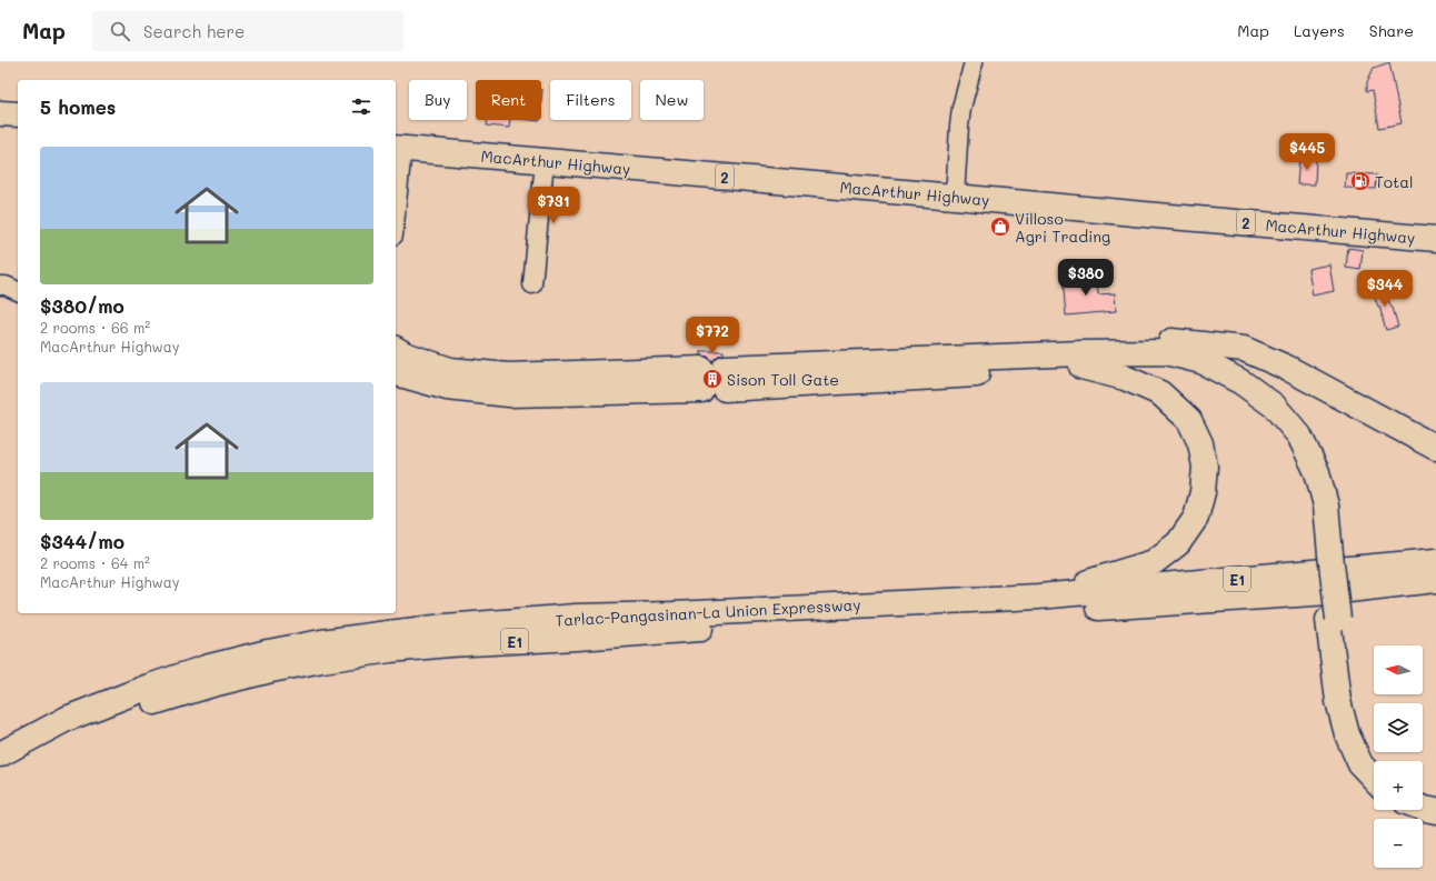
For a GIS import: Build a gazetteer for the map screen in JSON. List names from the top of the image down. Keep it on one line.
{"streets":{"highway":["MacArthur Highway","2","E1","Tarlac-Pangasinan-La Union Expressway"]},"places":{"fuel station":["Total"],"shop":["Villoso Agri Trading"],"building":["Sison Toll Gate"]},"north":"left","page":{"header":"Map","search":"Search here","nav":["Map","Layers","Share"],"chip":["Buy","Rent","Filters","New"],"heading":"5 homes","price":["$445","$731","$380","$344","$772"],"list":[{"name":"$380/mo","note":"2 rooms · 66 m² · MacArthur Highway"},{"name":"$344/mo","note":"2 rooms · 64 m² · MacArthur Highway"}],"map_buttons":["+","−"]}}
